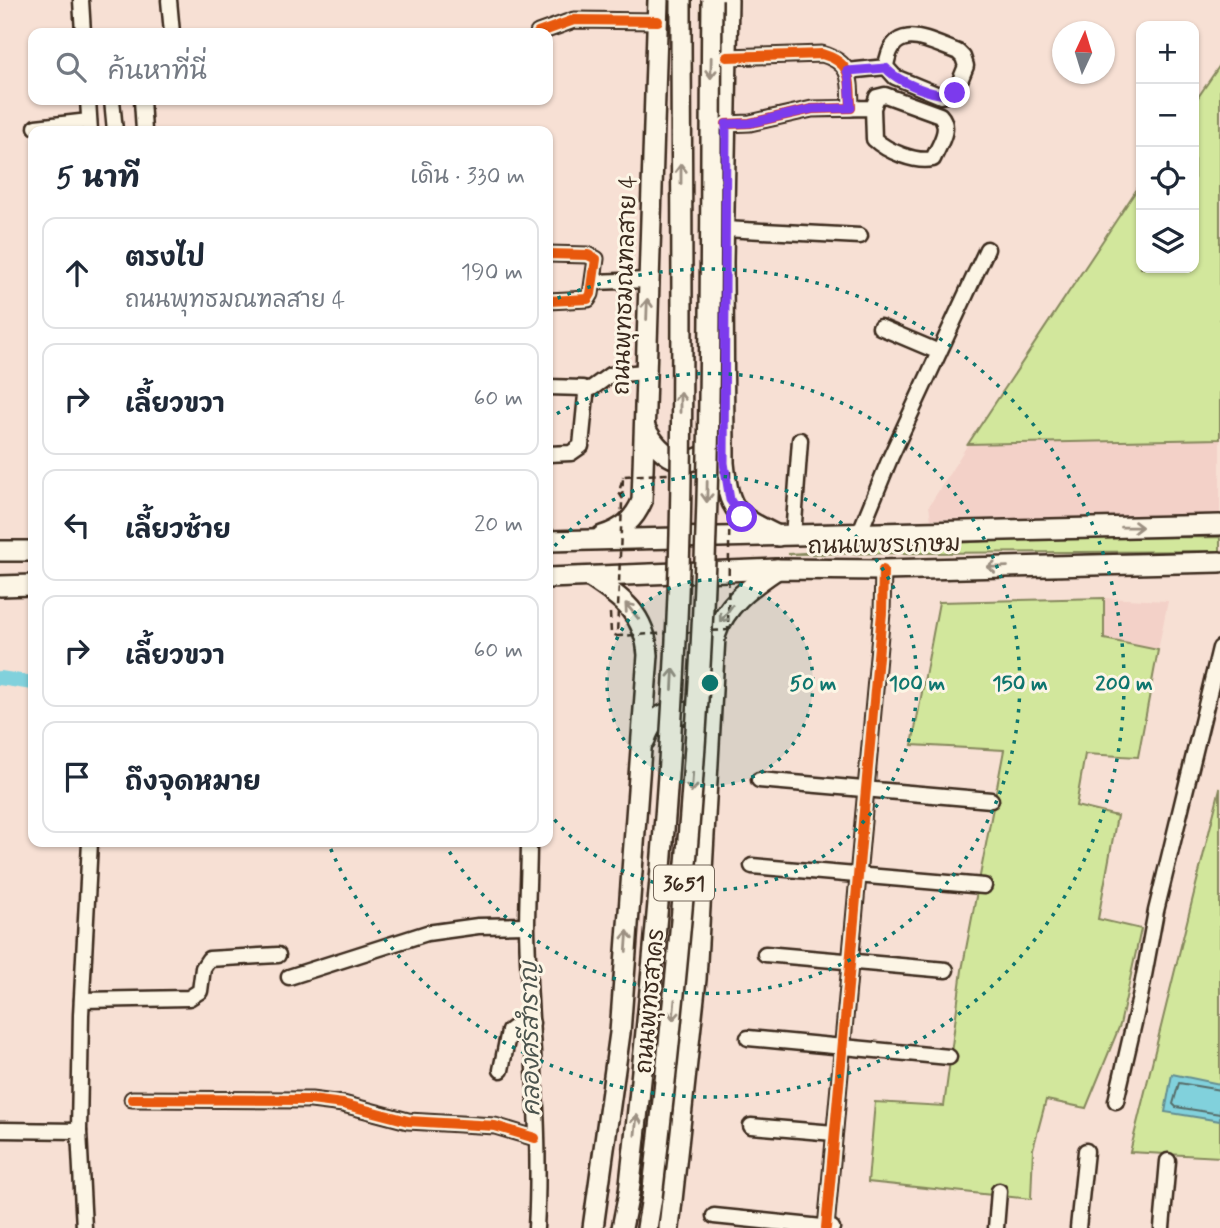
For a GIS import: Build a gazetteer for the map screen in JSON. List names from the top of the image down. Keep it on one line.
{"streets":{"main road":["ถนนพุทธมณฑลสาย 4","ถนนเพชรเกษม","3651","ถนนพุทธสาคร"]},"crossings":[["ถนนพุทธมณฑลสาย 4","ถนนเพชรเกษม"]],"water":["คลองศรีสำราญ"],"north":"top","page":{"map_buttons":["+","−"],"search":"ค้นหาที่นี่","heading":["5 นาที","เดิน · 330 m"],"list":[["ตรงไป","ถนนพุทธมณฑลสาย 4","190 m"],["เลี้ยวขวา","60 m"],["เลี้ยวซ้าย","20 m"],["เลี้ยวขวา","60 m"],"ถึงจุดหมาย"]},"rings":["50 m","100 m","150 m","200 m"]}
